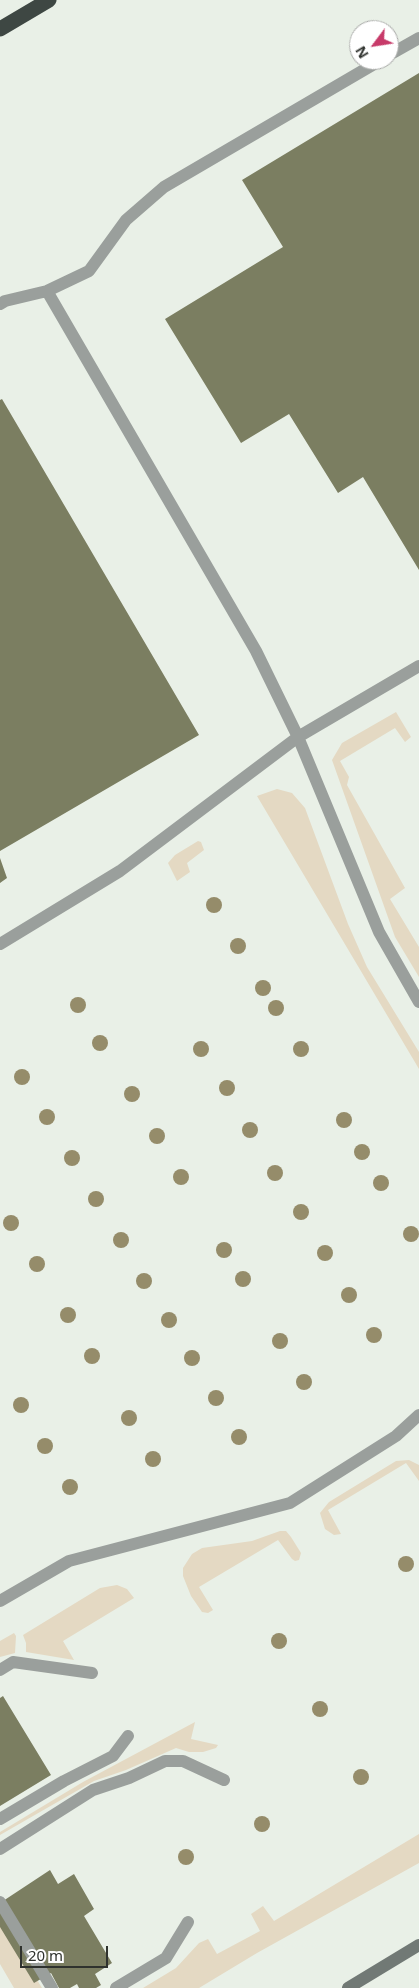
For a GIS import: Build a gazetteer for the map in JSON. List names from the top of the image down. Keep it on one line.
{"scale_bar":"20 m","north":"bottom left"}
